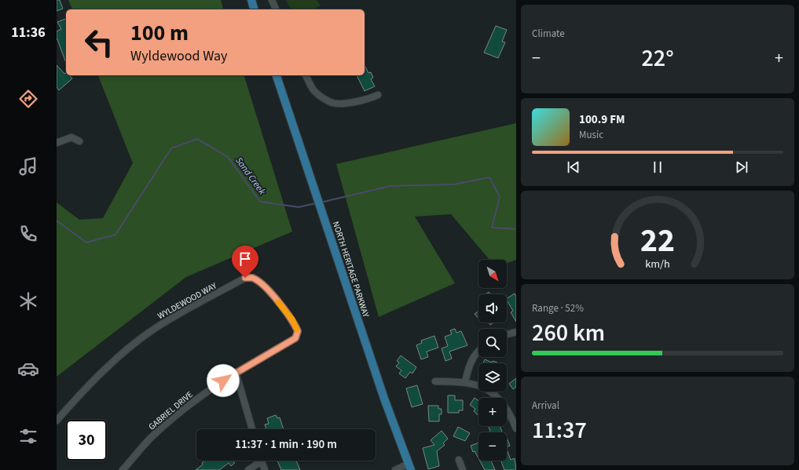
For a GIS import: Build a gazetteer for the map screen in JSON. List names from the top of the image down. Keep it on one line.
{"streets":{"main road":["NORTH HERITAGE PARKWAY"],"street":["WYLDEWOOD WAY","GABRIEL DRIVE"]},"crossings":[["WYLDEWOOD WAY","GABRIEL DRIVE"]],"water":["Sand Creek"],"north":"bottom right","page":{"tabs":"11:36","tile":["Climate",["Range · 52%","260 km"],["Arrival","11:37"]],"turn":["100 m","Wyldewood Way"],"heat":["−","22°","+"],"song":["100.9 FM","Music"],"map_buttons":["+","−"],"limit":"30","trip":"11:37 · 1 min · 190 m","gauge":["22","km/h"]}}
